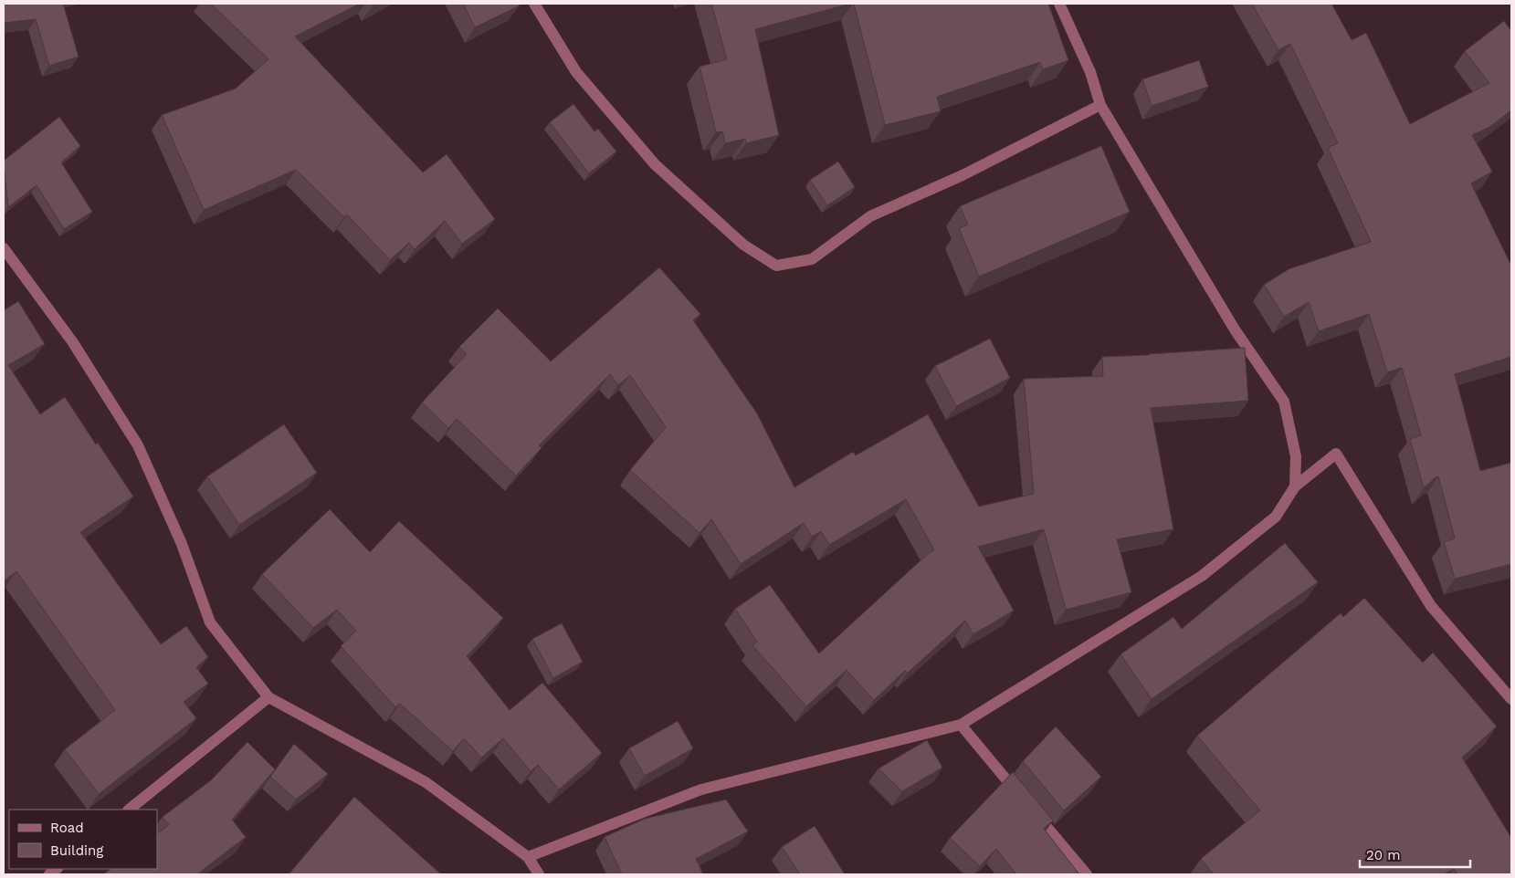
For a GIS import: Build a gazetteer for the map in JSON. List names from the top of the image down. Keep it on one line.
{"legend":["Road","Building"],"scale_bar":"20 m"}
